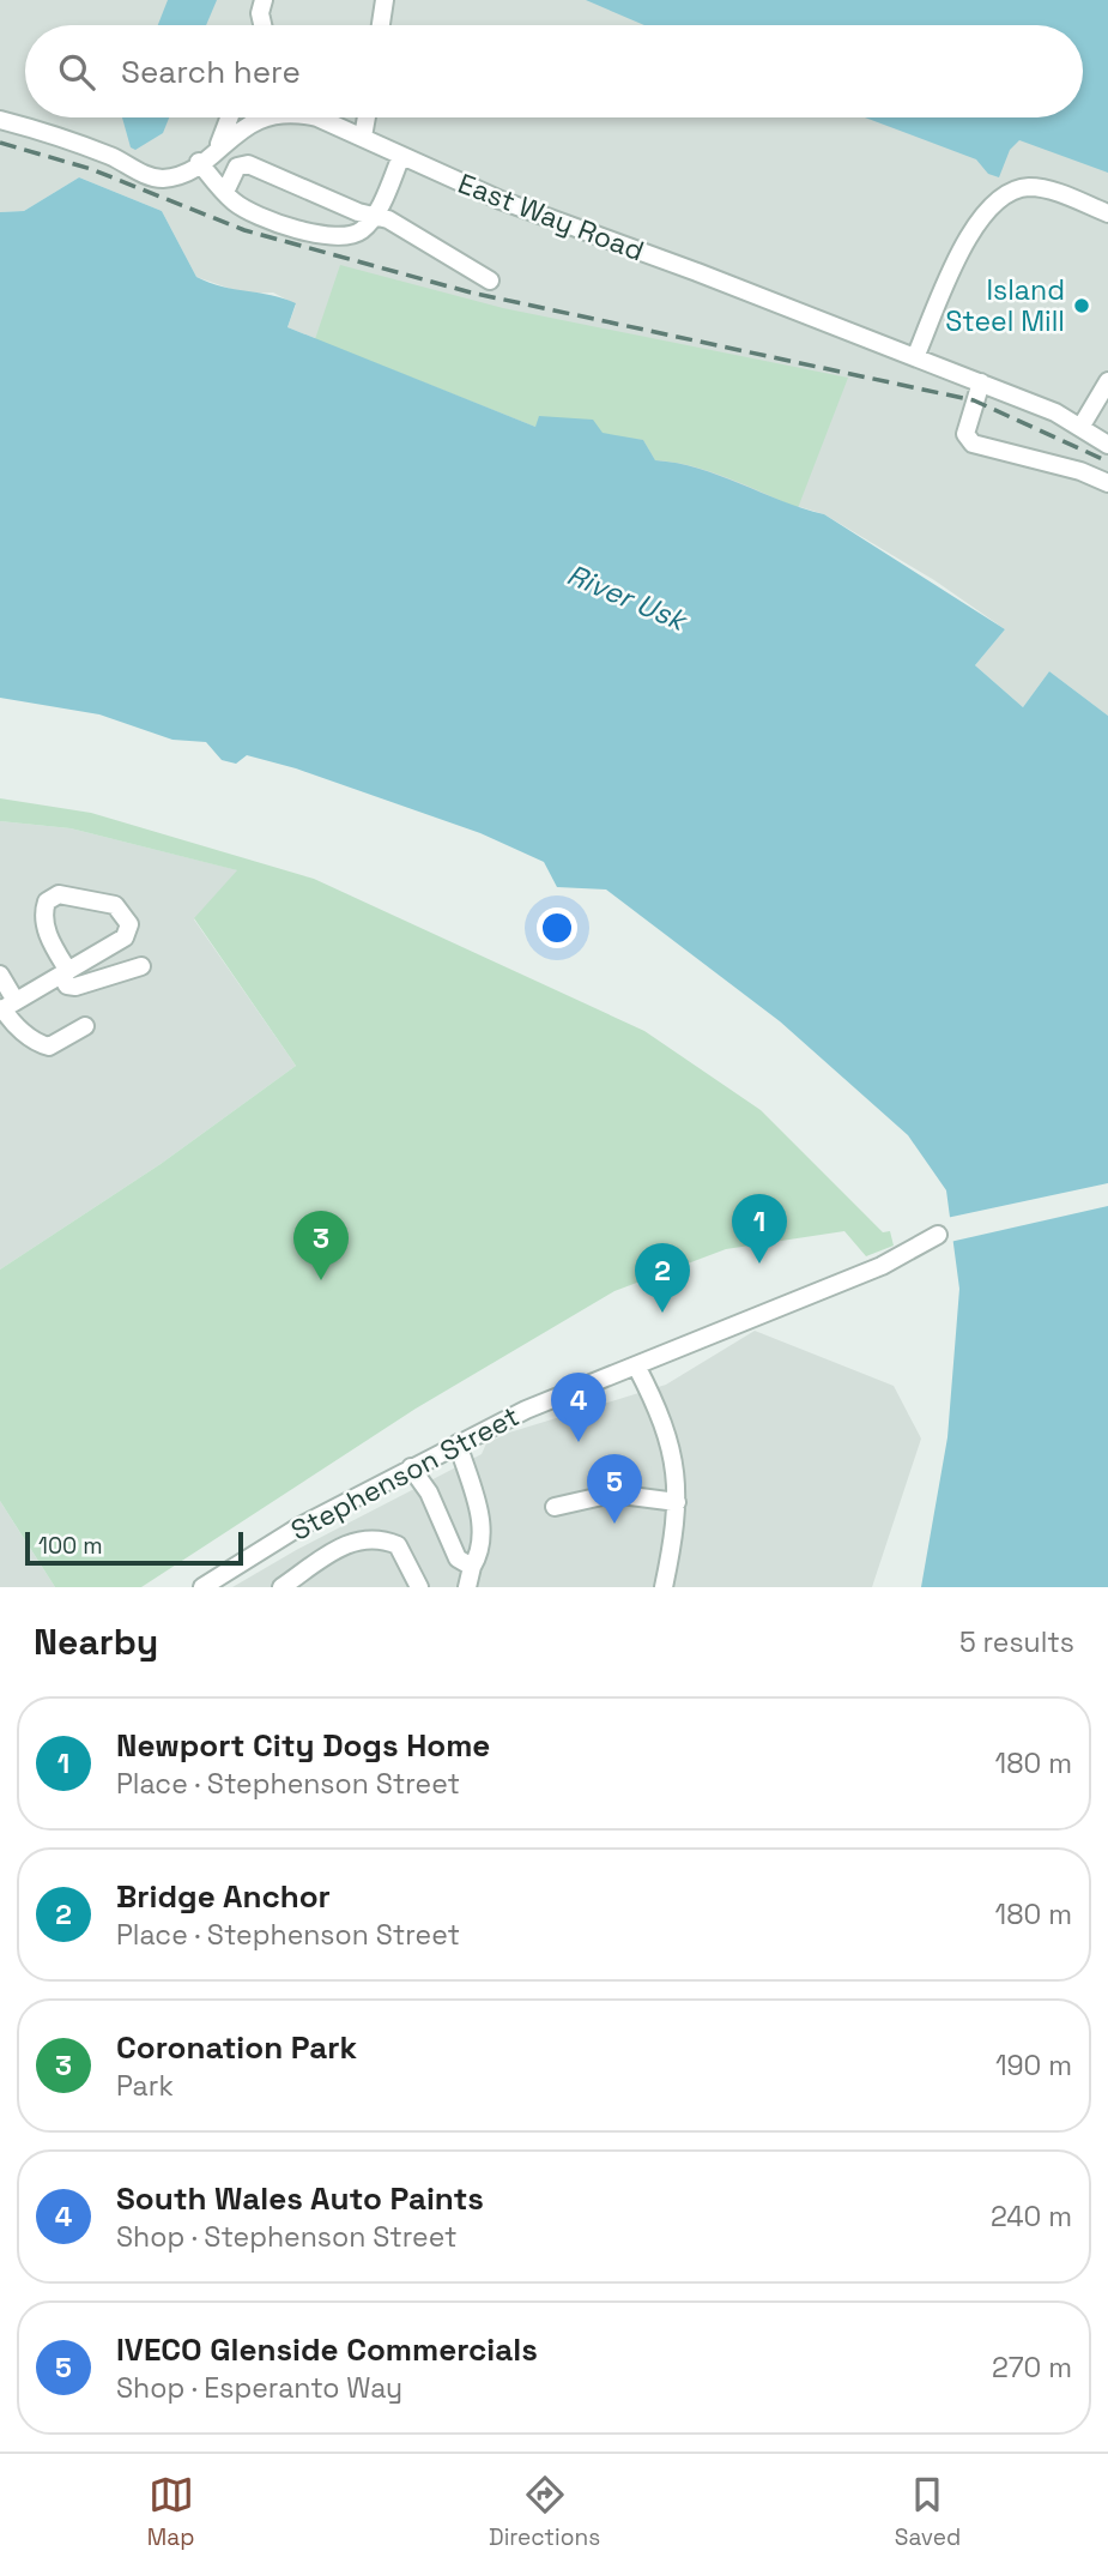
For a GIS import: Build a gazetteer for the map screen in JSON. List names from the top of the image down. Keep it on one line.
{"streets":{"street":["East Way Road","Stephenson Street"]},"water":["River Usk"],"places":["Island Steel Mill"],"scale_bar":"100 m","page":{"search":"Search here","pins":["1","3","2","4","5"],"scale":"100 m","heading":["Nearby","5 results"],"list":[{"mark":"1","name":"Newport City Dogs Home","note":"Place · Stephenson Street","value":"180 m"},{"mark":"2","name":"Bridge Anchor","note":"Place · Stephenson Street","value":"180 m"},{"mark":"3","name":"Coronation Park","note":"Park","value":"190 m"},{"mark":"4","name":"South Wales Auto Paints","note":"Shop · Stephenson Street","value":"240 m"},{"mark":"5","name":"IVECO Glenside Commercials","note":"Shop · Esperanto Way","value":"270 m"}],"nav":["Map","Directions","Saved"]}}
